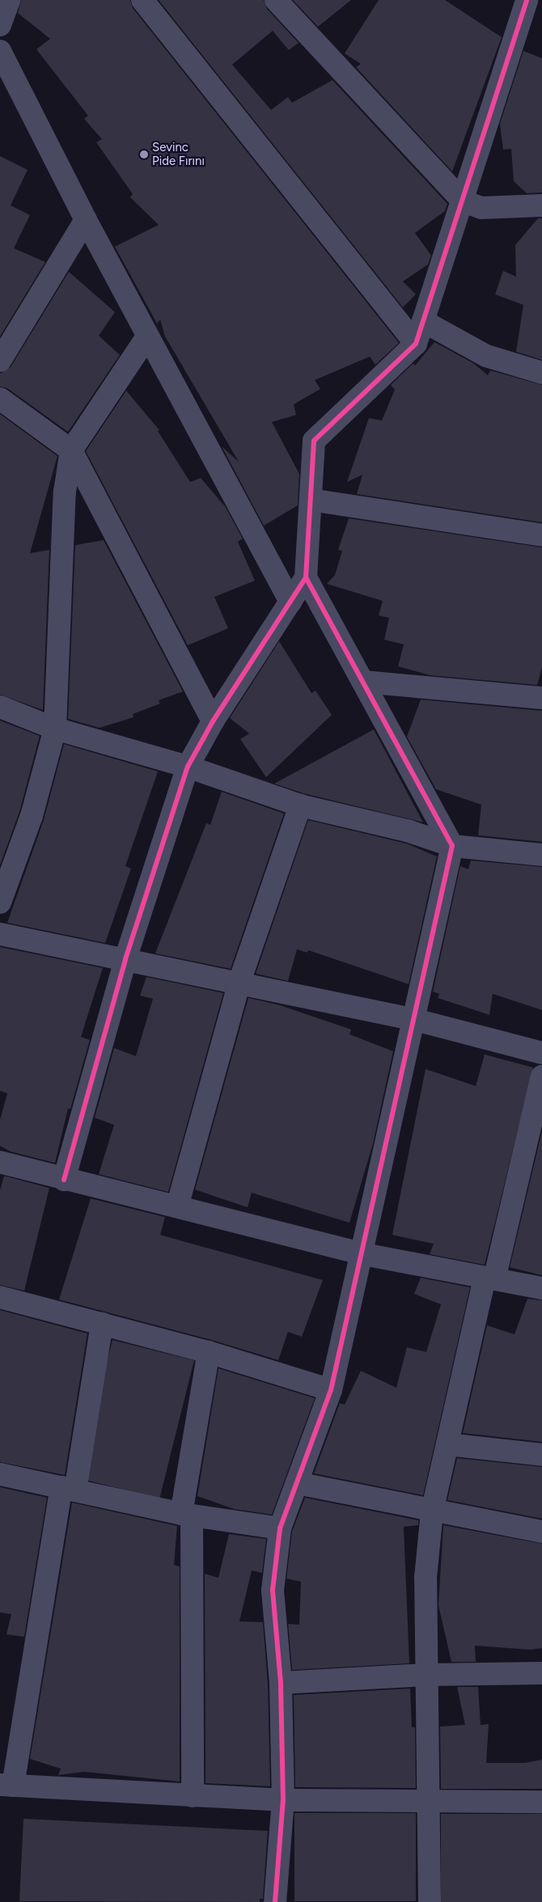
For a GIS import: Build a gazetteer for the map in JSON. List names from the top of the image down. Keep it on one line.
{"places":["Sevinc Pide Fırını"]}
